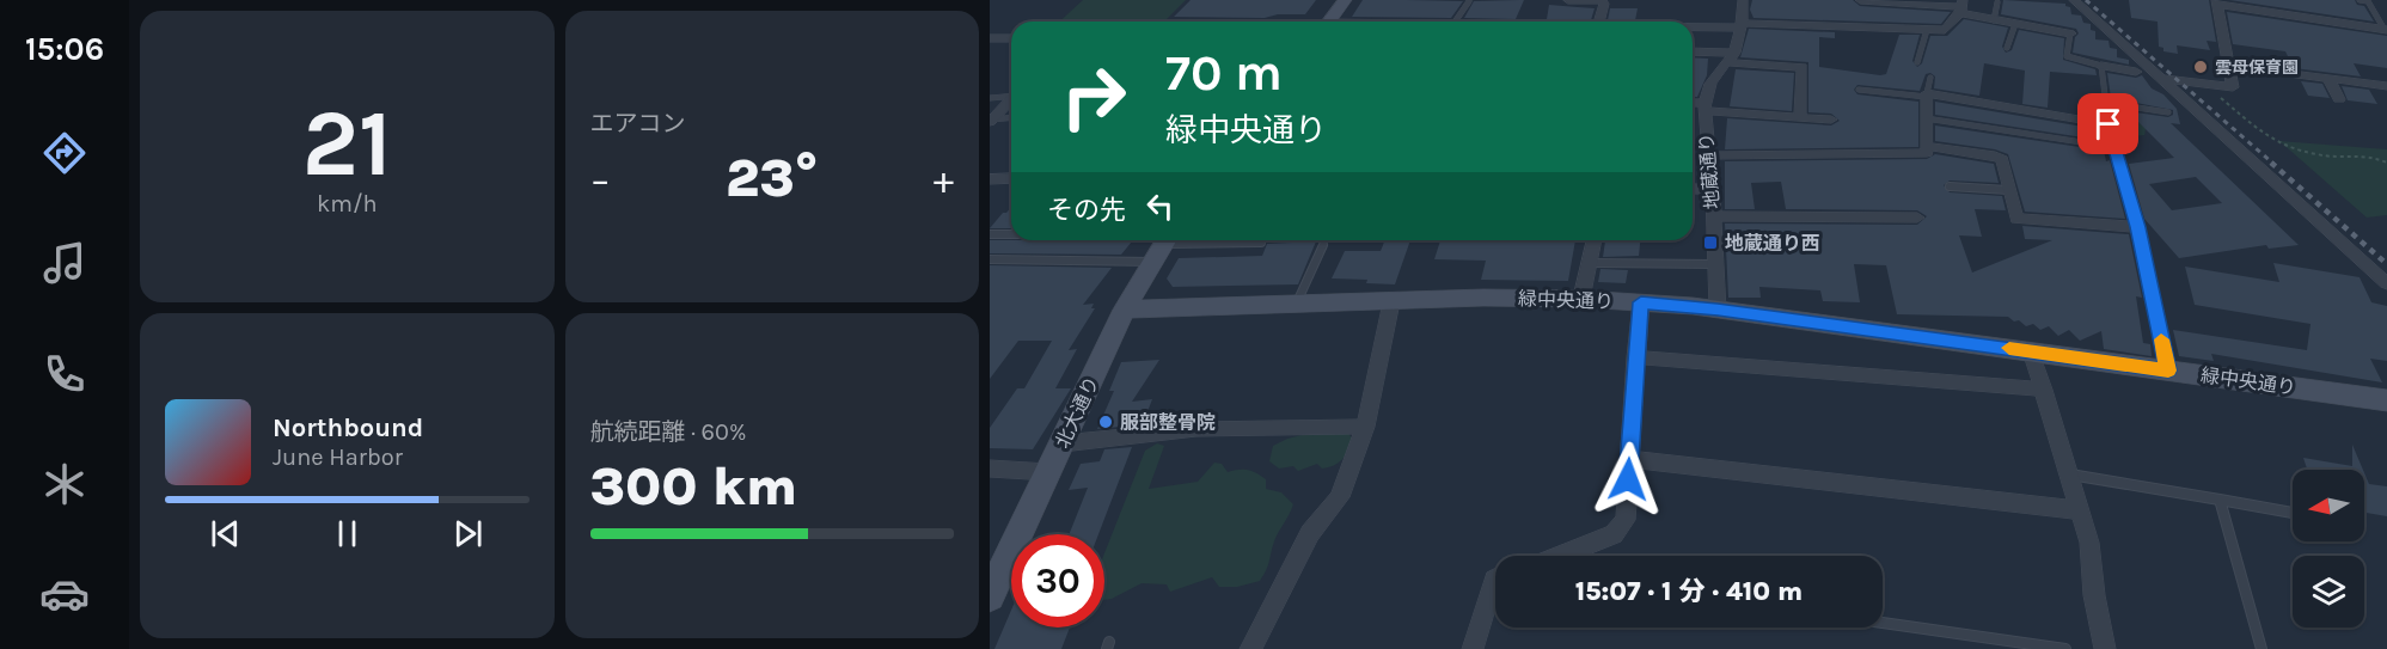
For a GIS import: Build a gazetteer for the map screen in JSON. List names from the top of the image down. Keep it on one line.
{"streets":{"street":["地蔵通り","緑中央通り","北大通り"]},"crossings":[["地蔵通り","緑中央通り"],["緑中央通り","北大通り"]],"places":{"other":["雲母保育園","服部整骨院"],"transit":["地蔵通り西"]},"north":"left","page":{"tabs":"15:06","tile":[["21","km/h"],"エアコン",["航続距離 · 60%","300 km"]],"turn":["70 m","緑中央通り"],"heat":["−","23°","+"],"then":"その先","song":["Northbound","June Harbor"],"limit":"30","trip":"15:07 · 1 分 · 410 m"}}
